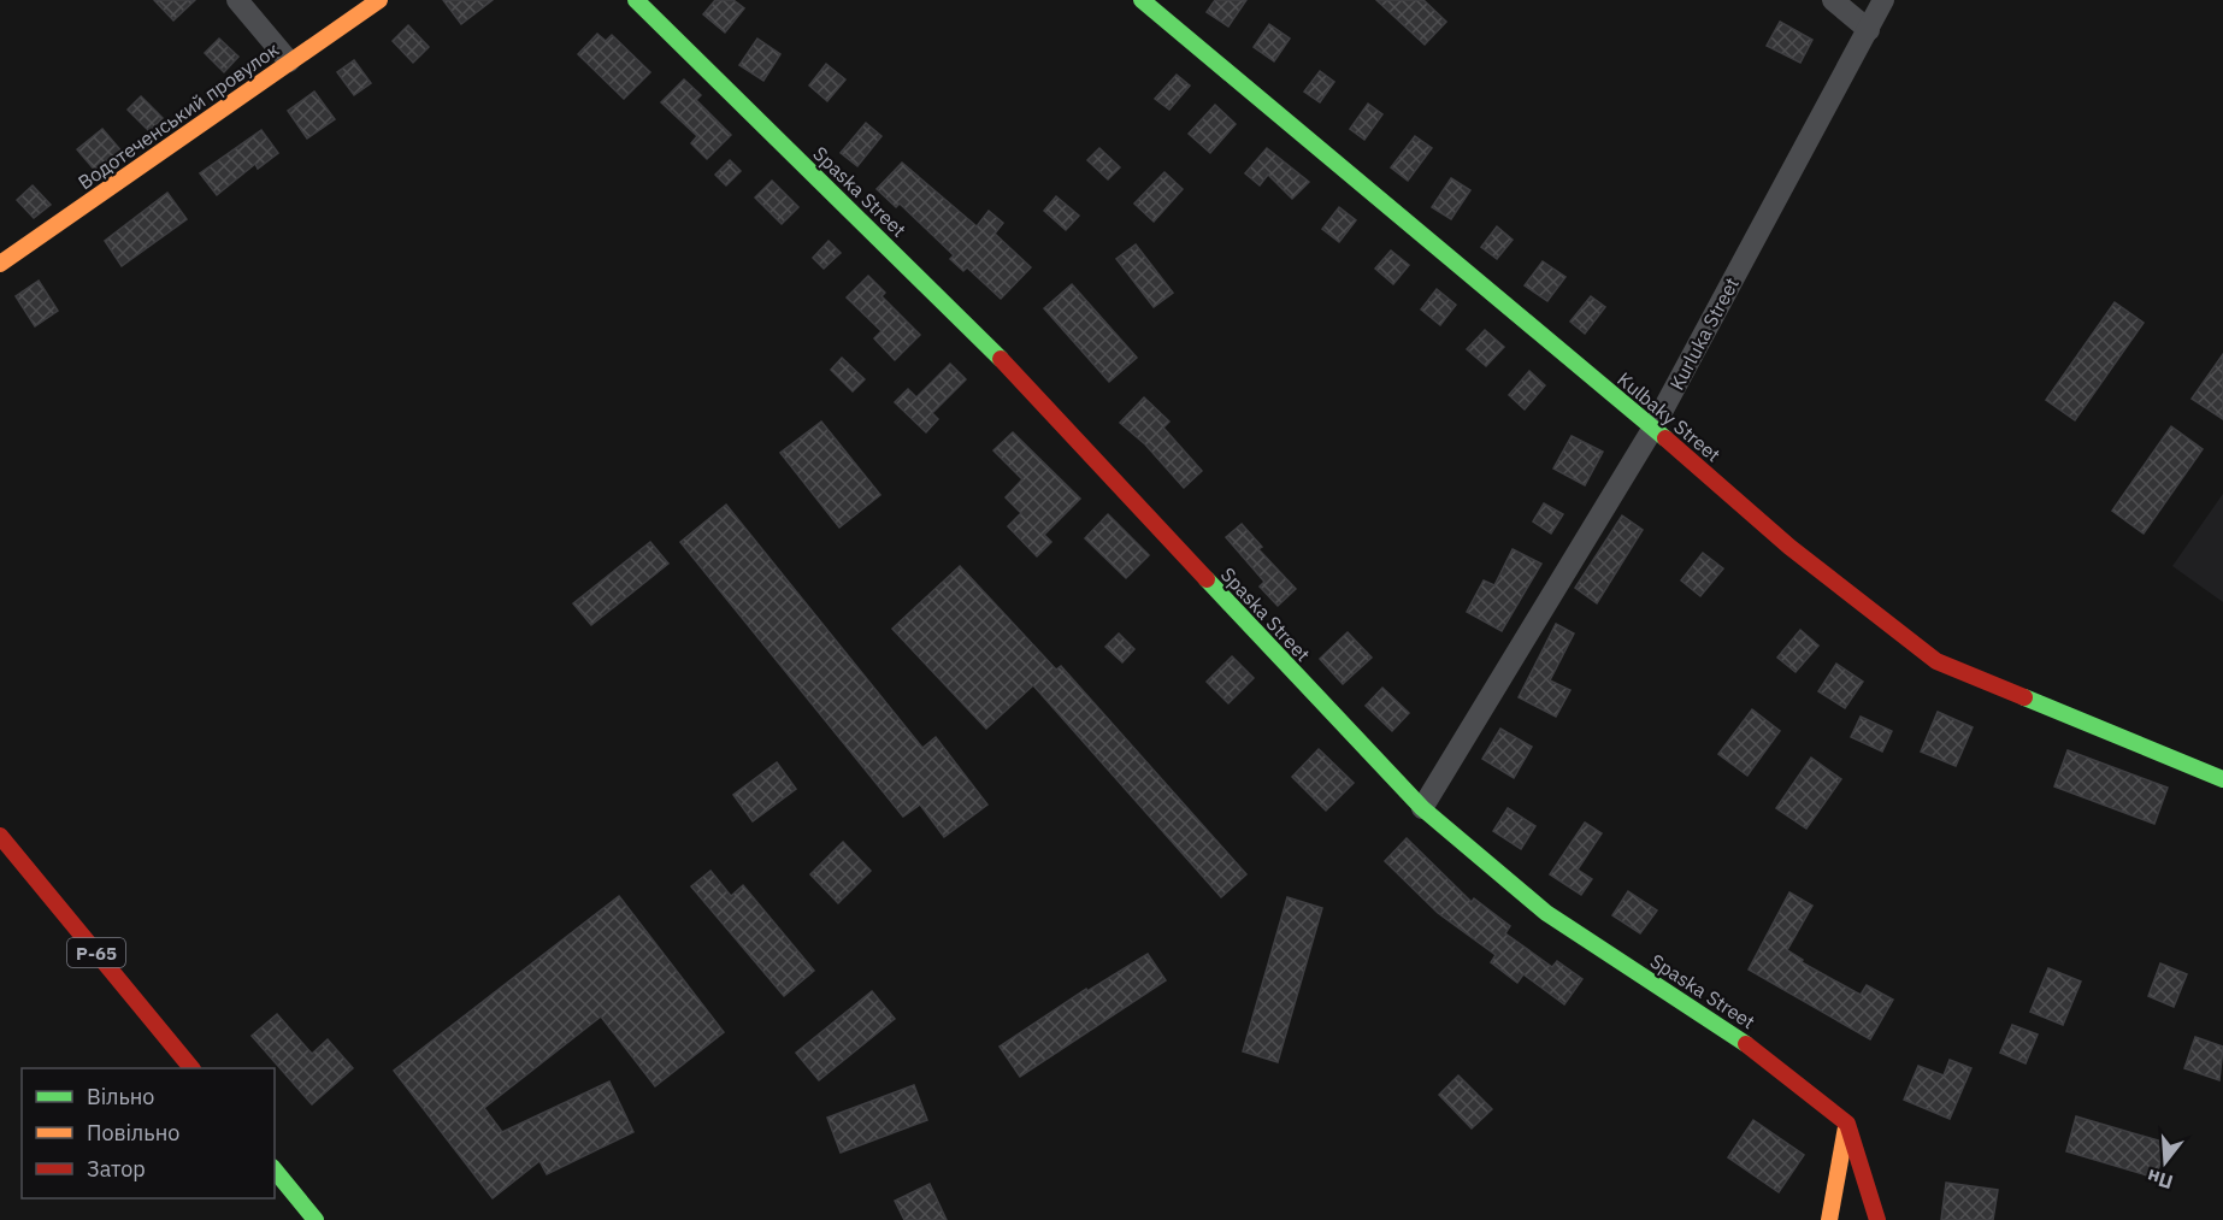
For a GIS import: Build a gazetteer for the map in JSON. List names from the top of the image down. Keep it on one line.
{"streets":{"street":["Водотеченський провулок","Spaska Street","Kurluka Street","Kulbaky Street","Р-65"]},"crossings":[["Spaska Street","Kurluka Street"],["Kurluka Street","Kulbaky Street"]],"legend":["Вільно","Повільно","Затор"],"north":"bottom"}
